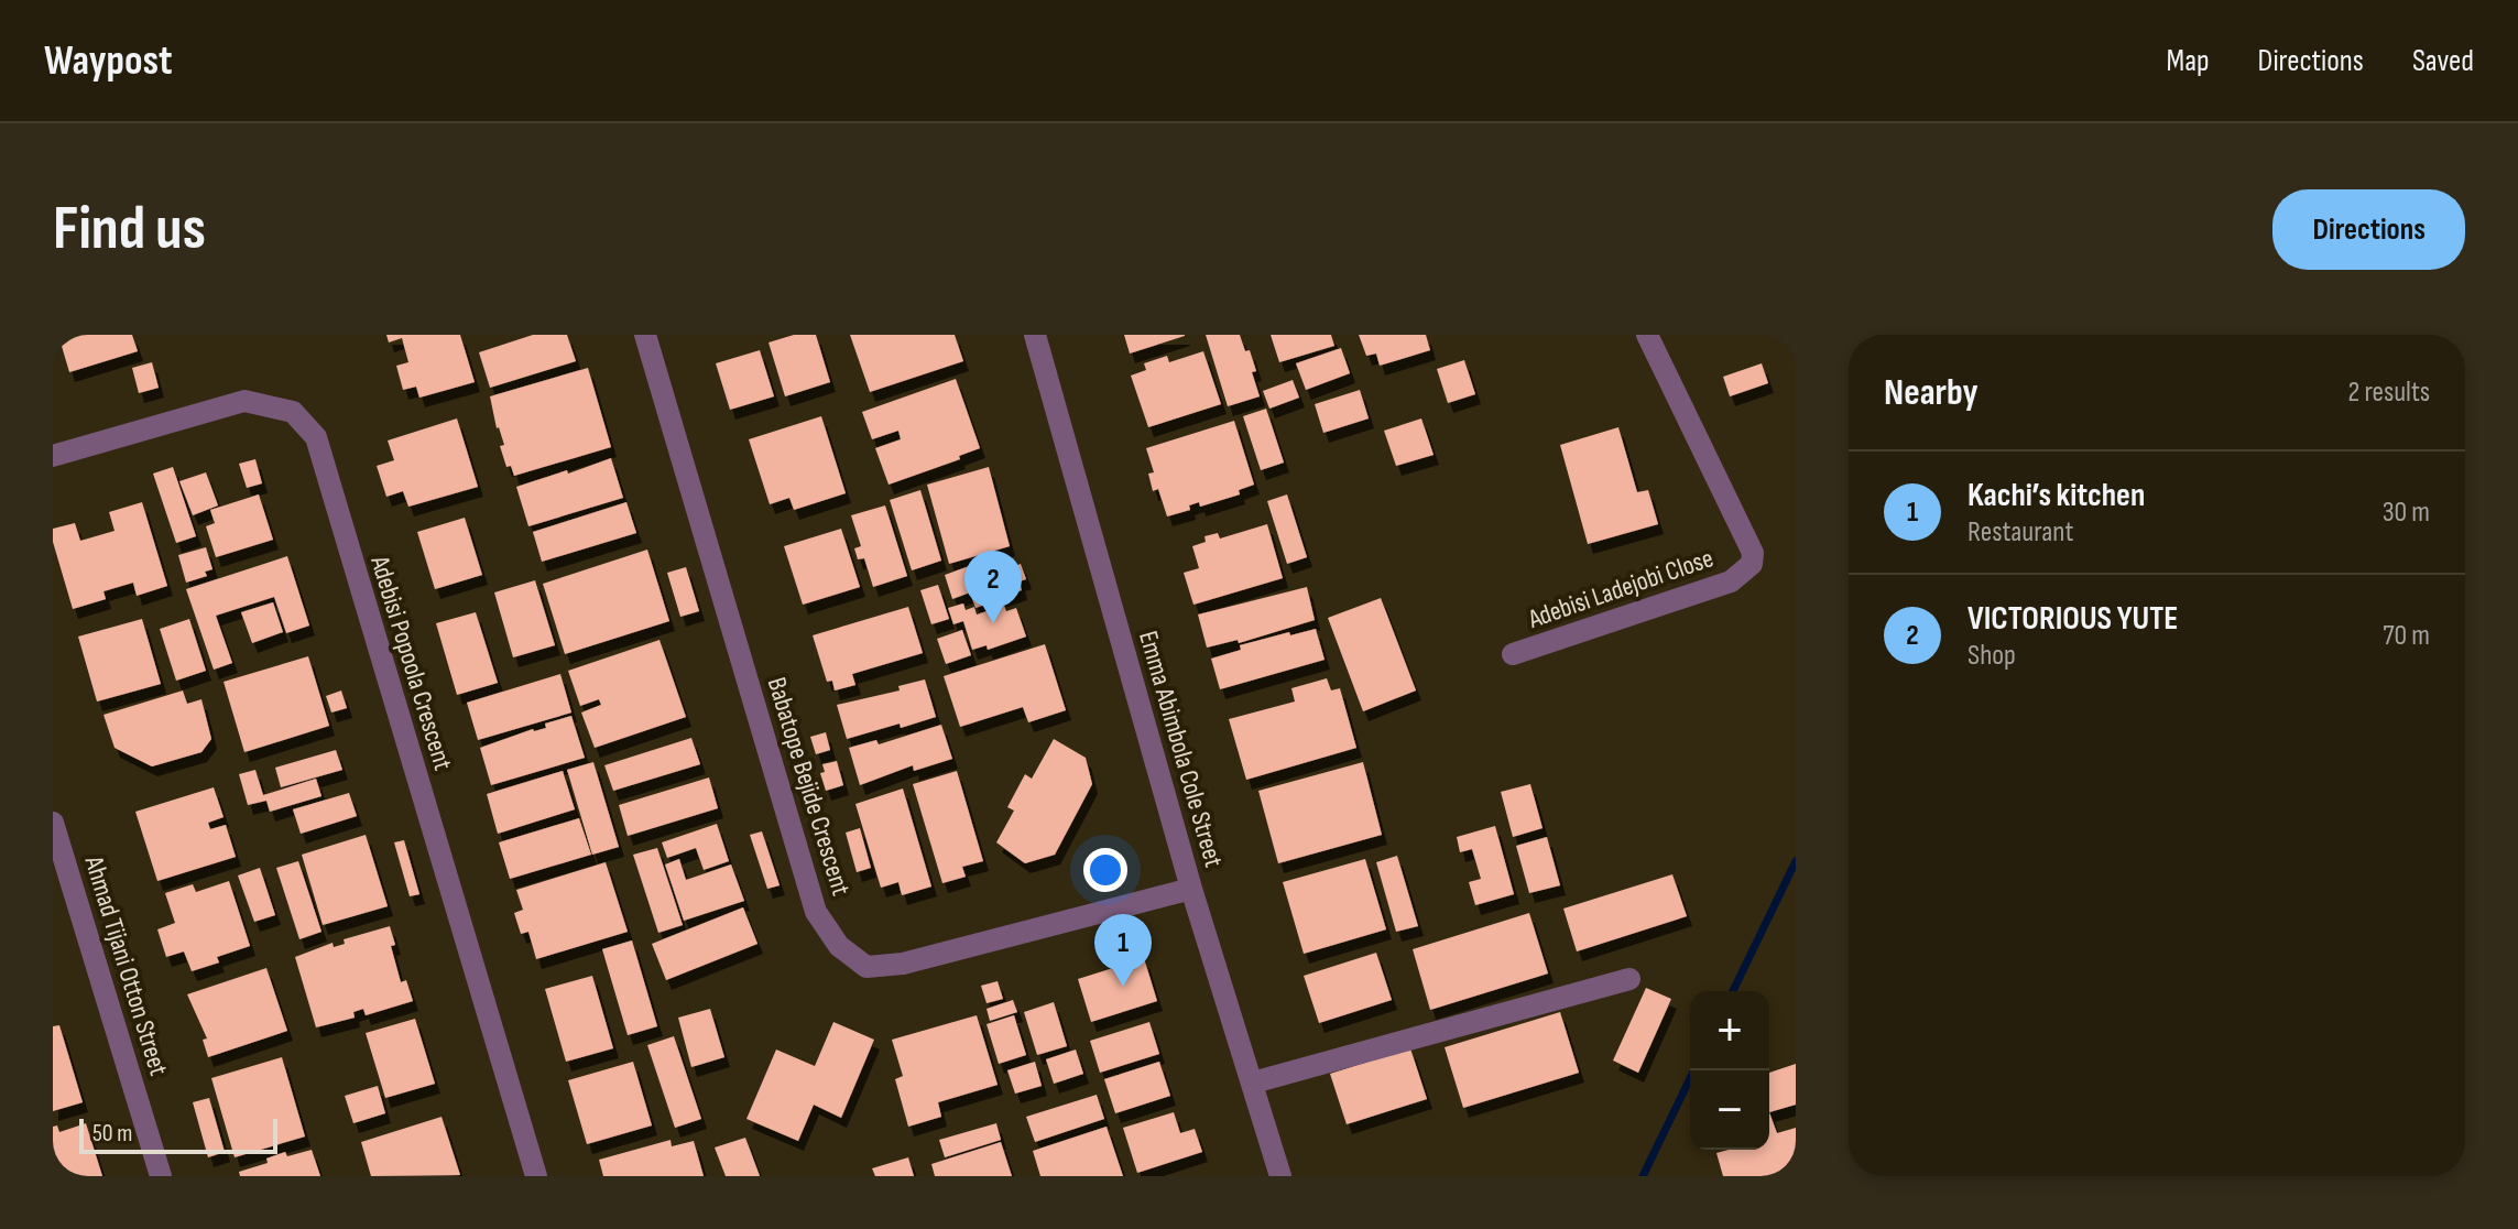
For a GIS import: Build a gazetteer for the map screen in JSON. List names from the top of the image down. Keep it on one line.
{"streets":{"street":["Adebisi Ladejobi Close","Adebisi Popoola Crescent","Emma Abimbola Cole Street","Babatope Bejide Crescent","Ahmad Tijani Otton Street"]},"crossings":[["Emma Abimbola Cole Street","Babatope Bejide Crescent"]],"scale_bar":"50 m","page":{"header":"Waypost","nav":["Map","Directions","Saved"],"buttons":"Directions","title":"Find us","heading":["Nearby","2 results"],"list":[{"mark":"1","name":"Kachi’s kitchen","note":"Restaurant","value":"30 m"},{"mark":"2","name":"VICTORIOUS YUTE","note":"Shop","value":"70 m"}],"pins":["2","1"],"map_buttons":["+","−"],"scale":"50 m"}}
